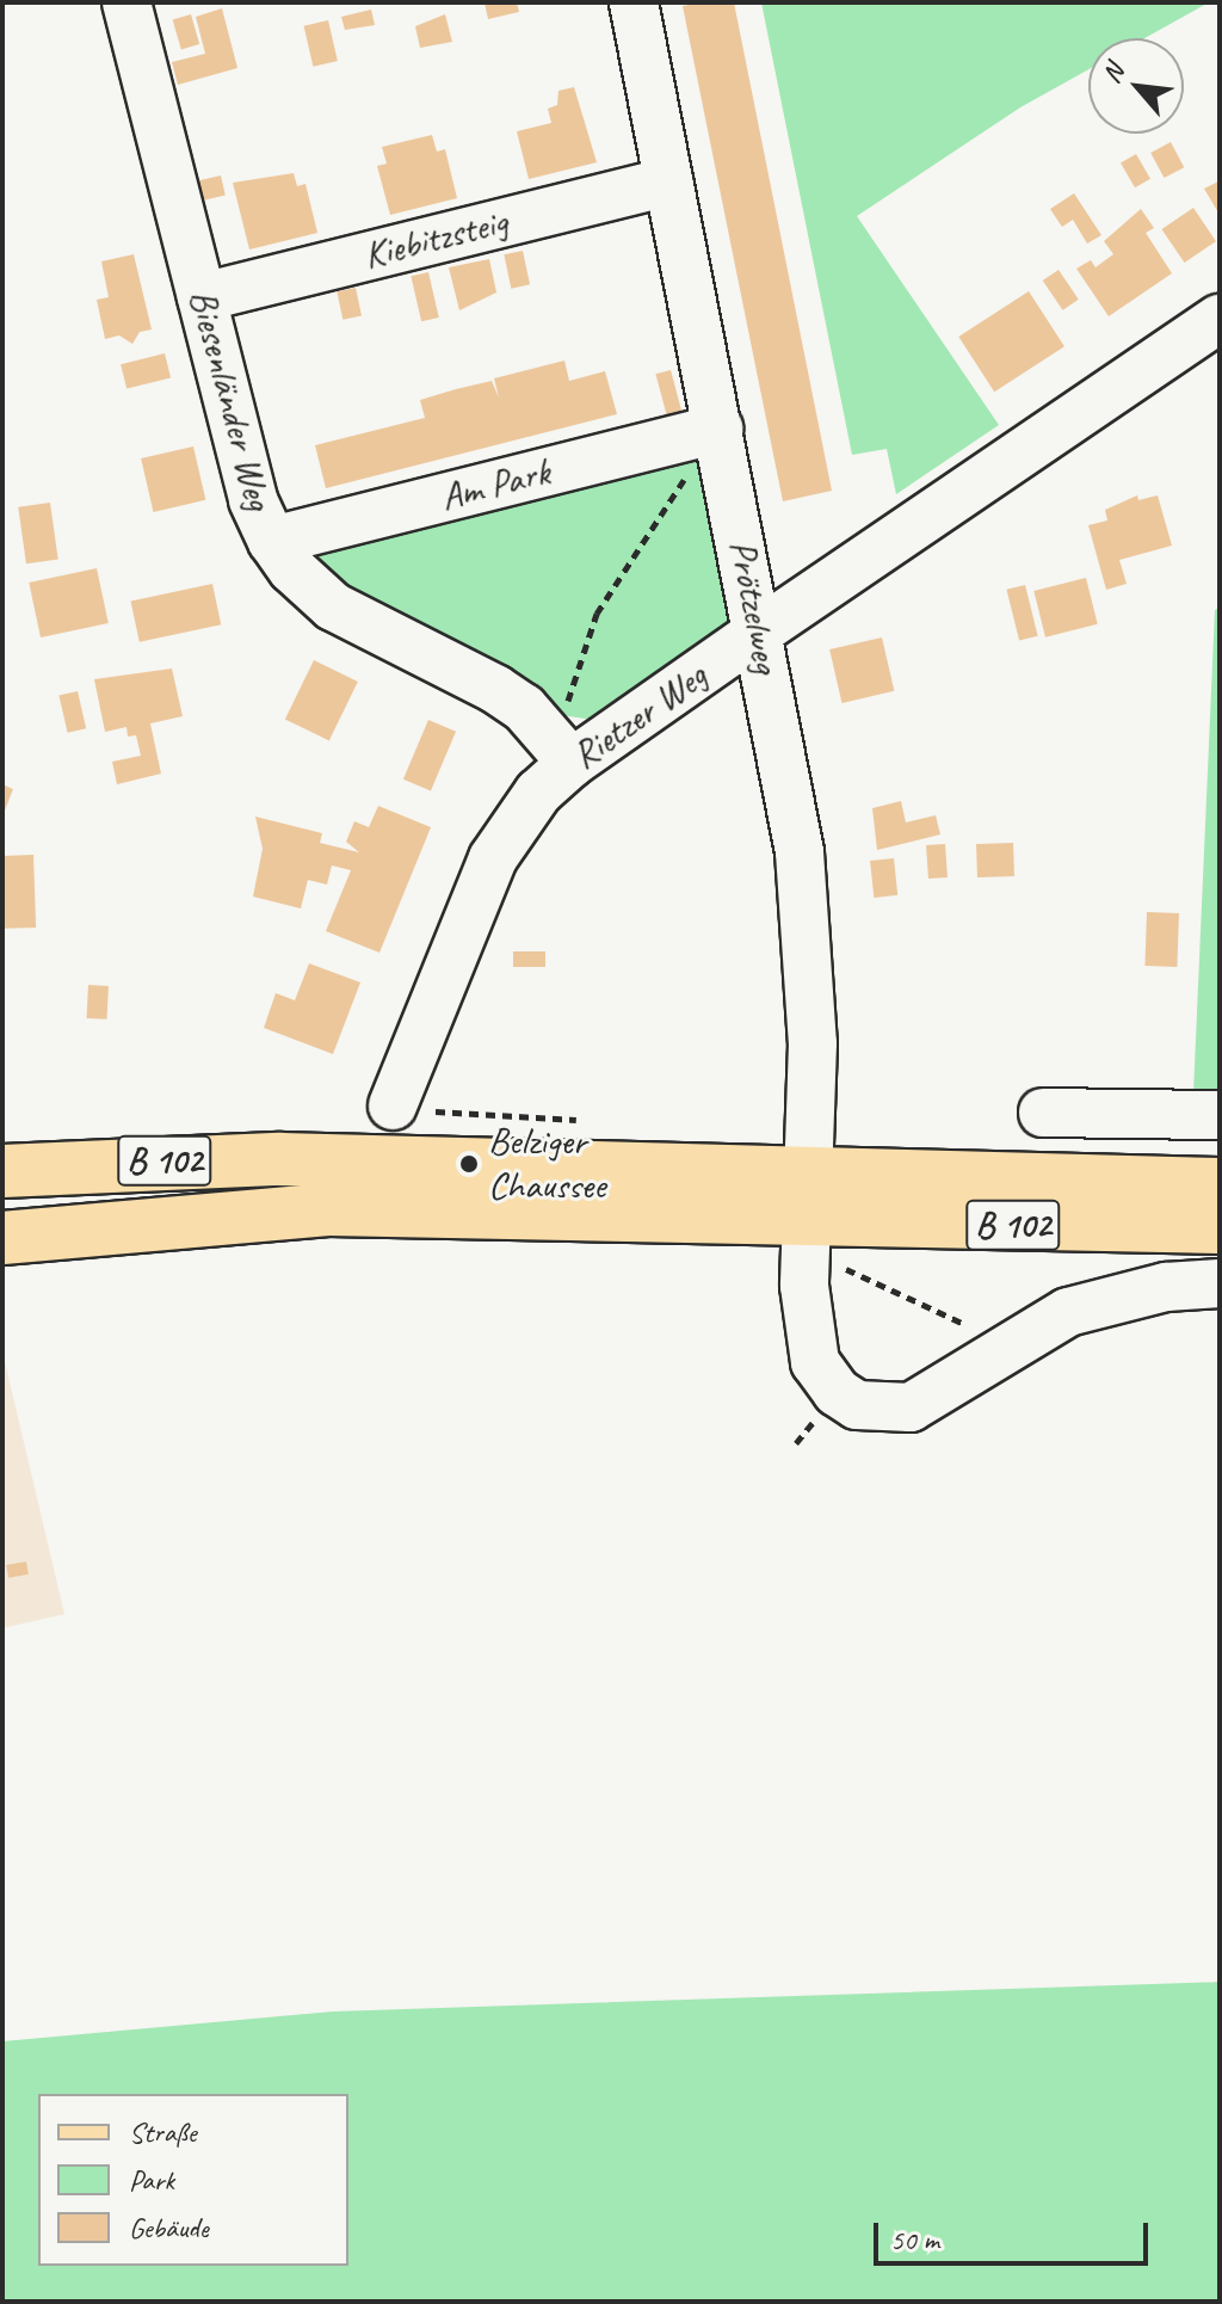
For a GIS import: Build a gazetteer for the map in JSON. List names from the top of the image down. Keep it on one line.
{"streets":{"main road":["B 102"],"street":["Kiebitzsteig","Biesenländer Weg","Am Park","Prötzelweg","Rietzer Weg"]},"crossings":[["Kiebitzsteig","Biesenländer Weg"],["Kiebitzsteig","Prötzelweg"],["Biesenländer Weg","Am Park"],["Biesenländer Weg","Rietzer Weg"],["Am Park","Prötzelweg"],["Prötzelweg","Rietzer Weg"],["Prötzelweg","B 102"]],"places":["Belziger Chaussee"],"legend":["Straße","Park","Gebäude"],"scale_bar":"50 m","north":"top left"}
